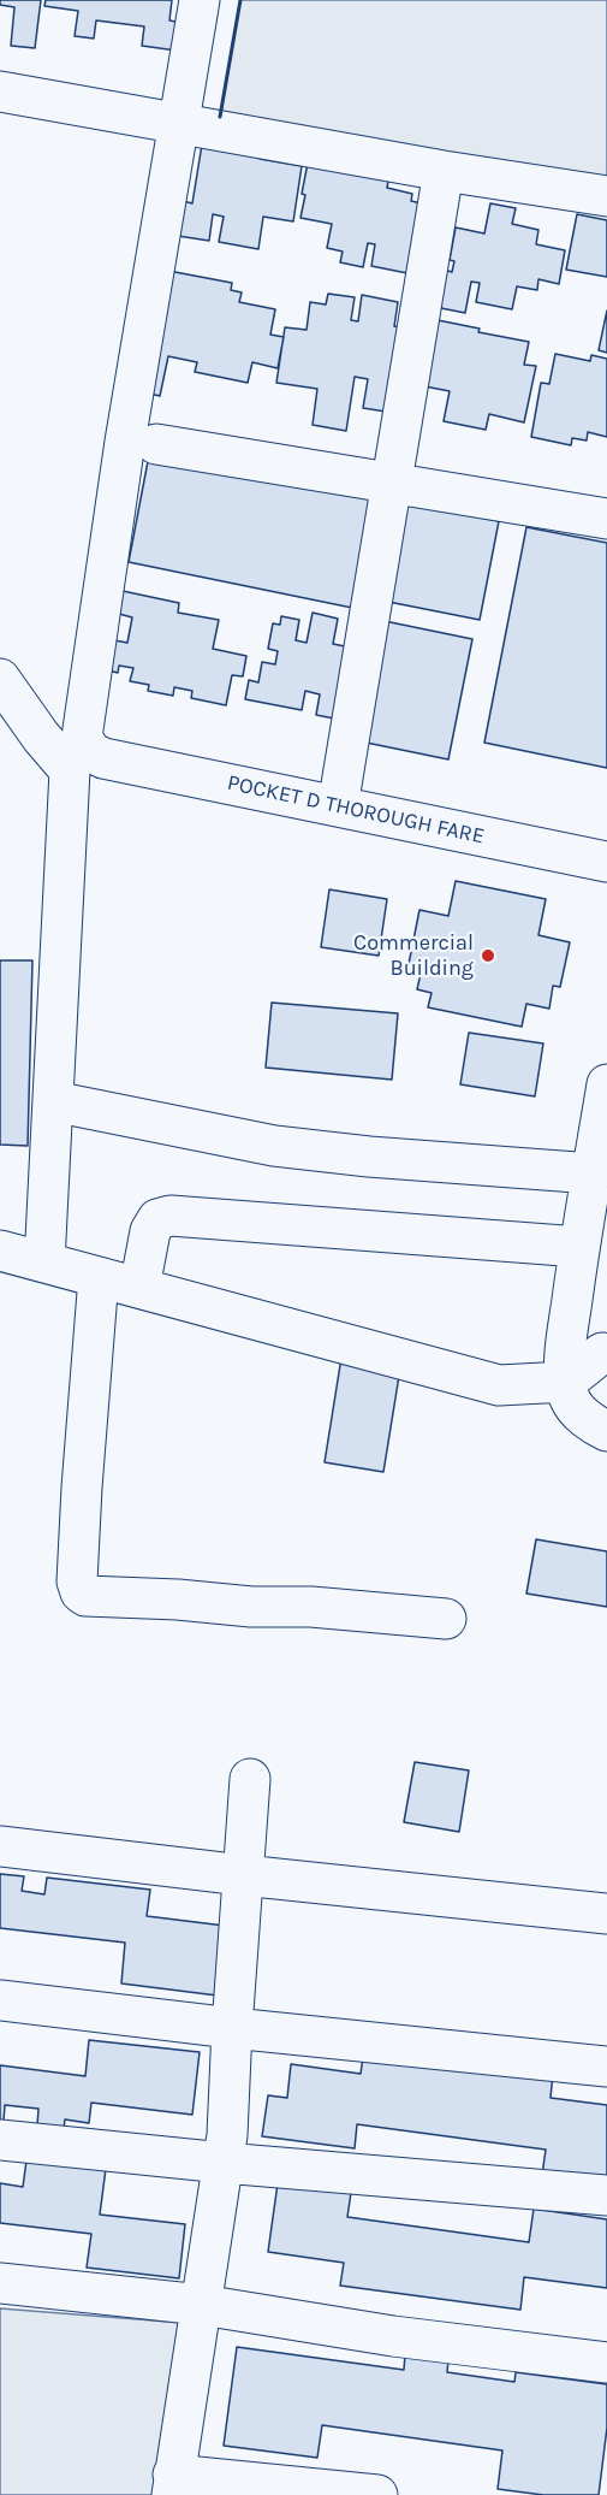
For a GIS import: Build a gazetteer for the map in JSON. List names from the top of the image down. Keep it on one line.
{"streets":{"street":["POCKET D THOROUGH FARE"]},"places":["Commercial Building"]}
